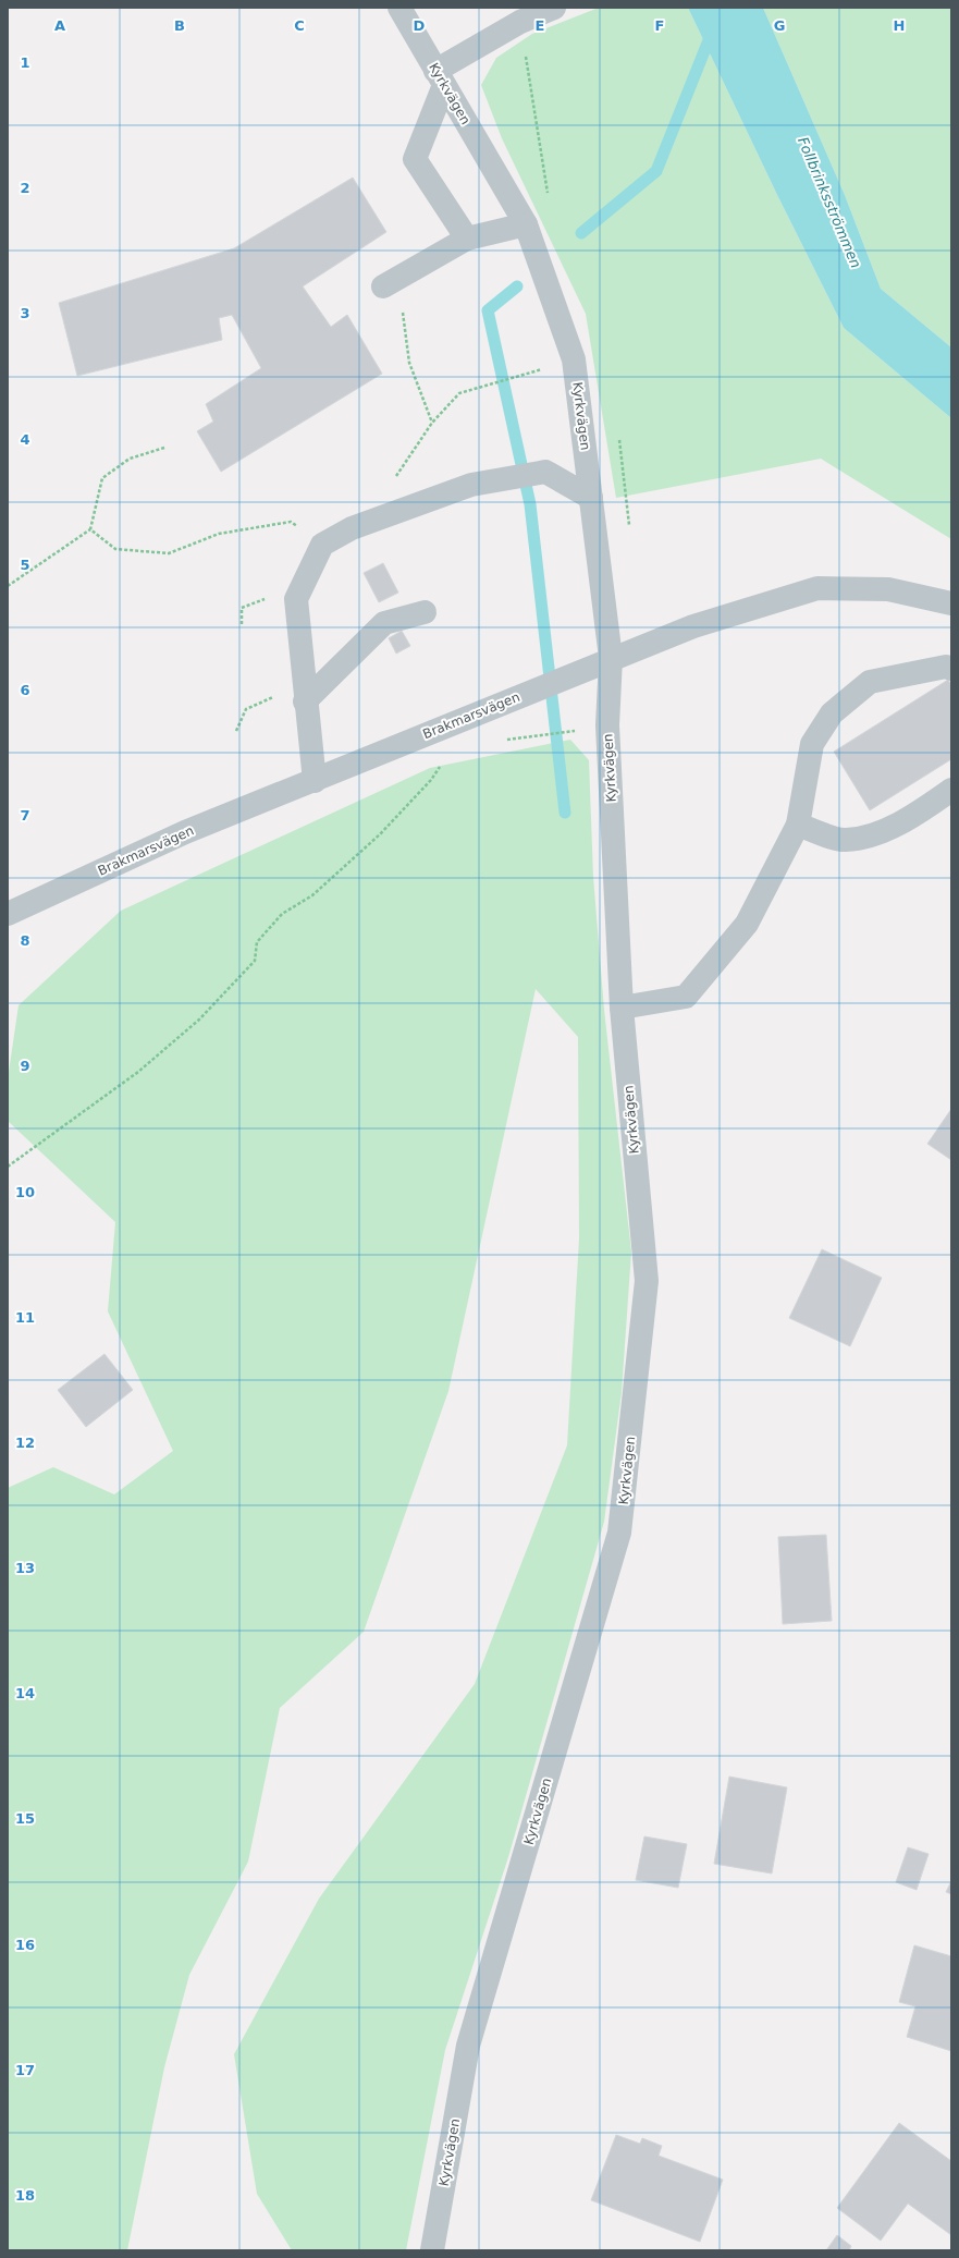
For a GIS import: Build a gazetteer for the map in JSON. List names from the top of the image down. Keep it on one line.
{"streets":{"street":["Kyrkvägen","Brakmarsvägen"]},"crossings":[["Kyrkvägen","Brakmarsvägen"]],"water":["Follbrinksströmmen"],"grid":{"columns":["A","B","C","D","E","F","G","H"],"rows":["1","2","3","4","5","6","7","8","9","10","11","12","13","14","15","16","17","18"]}}
